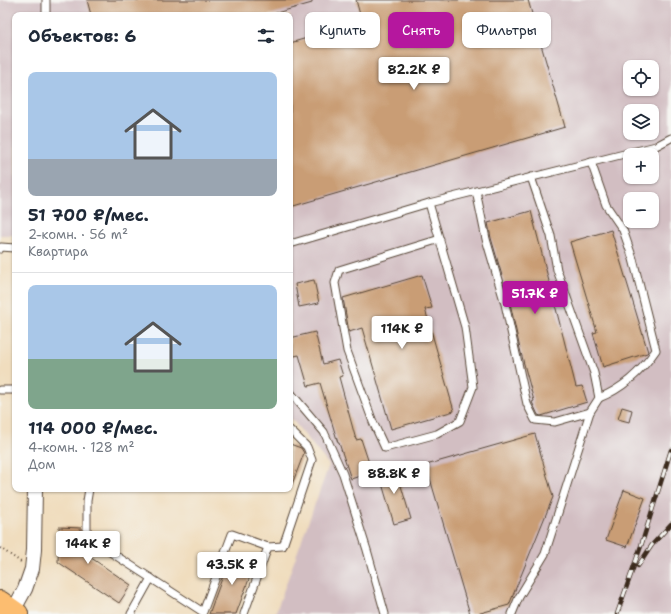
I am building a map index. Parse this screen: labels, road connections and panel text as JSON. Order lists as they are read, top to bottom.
{
  "page": {
    "chip": ["Купить", "Снять", "Фильтры"],
    "heading": "Объектов: 6",
    "price": [
      "82.2K ₽",
      "51.7K ₽",
      "114K ₽",
      "88.8K ₽",
      "144K ₽",
      "43.5K ₽"
    ],
    "map_buttons": ["+", "−"],
    "list": [
      {
        "name": "51 700 ₽/мес.",
        "note": "2-комн. · 56 m² · Квартира"
      },
      {
        "name": "114 000 ₽/мес.",
        "note": "4-комн. · 128 m² · Дом"
      }
    ]
  }
}
